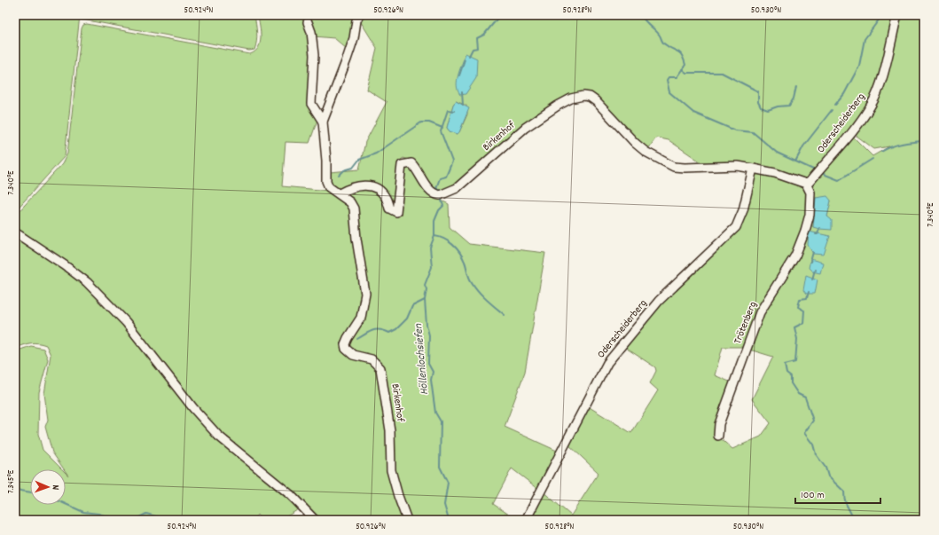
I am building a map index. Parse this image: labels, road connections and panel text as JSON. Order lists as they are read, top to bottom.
{
  "streets": {
    "street": ["Oderscheiderberg", "Birkenhof", "Trötenberg"]
  },
  "crossings": [
    ["Oderscheiderberg", "Birkenhof"],
    ["Oderscheiderberg", "Trötenberg"]
  ],
  "water": ["Höllenlochsiefen"],
  "scale_bar": "100 m",
  "north": "right",
  "coordinates": [
    "50.924°N",
    "50.926°N",
    "50.928°N",
    "50.930°N",
    "7.340°E",
    "7.345°E"
  ]
}
